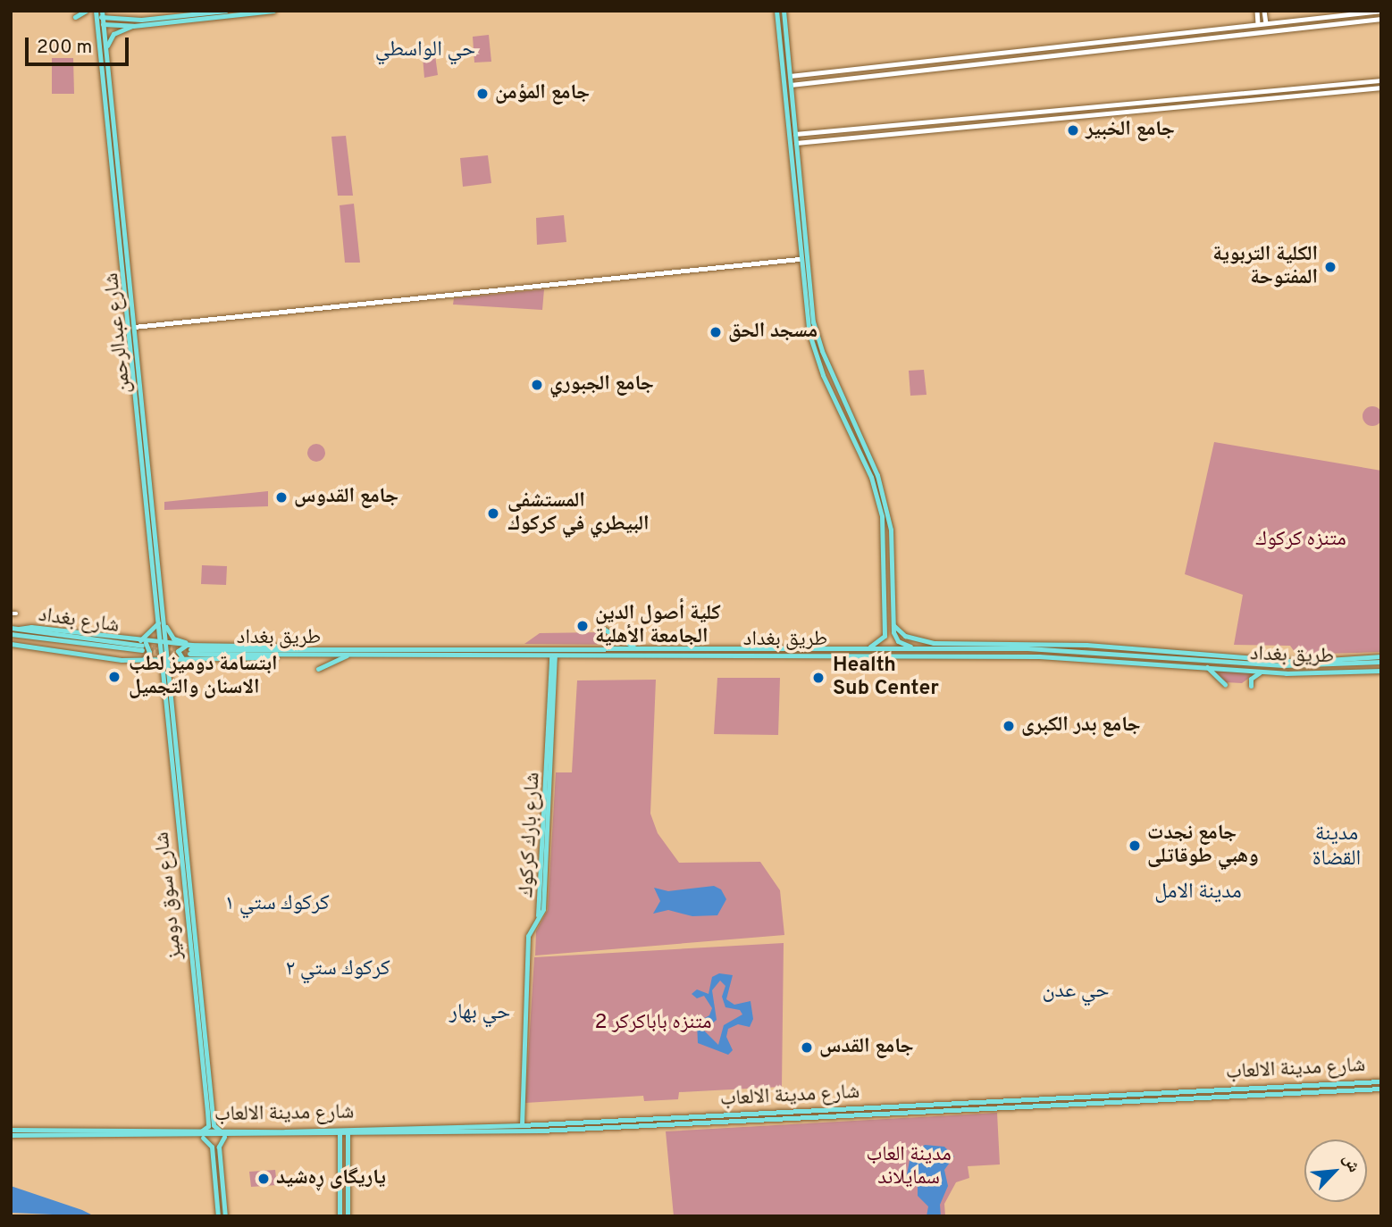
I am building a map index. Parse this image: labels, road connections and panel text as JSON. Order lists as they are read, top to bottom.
{
  "streets": {
    "main road": [
      "شارع عبدالرحمن",
      "شارع بغداد",
      "طريق بغداد",
      "شارع بارك كركوك",
      "شارع سوق دوميز",
      "شارع مدينة الالعاب"
    ]
  },
  "crossings": [
    ["شارع عبدالرحمن", "شارع سوق دوميز"],
    ["طريق بغداد", "شارع بارك كركوك"],
    ["شارع بارك كركوك", "شارع مدينة الالعاب"]
  ],
  "districts": [
    "حي الواسطي",
    "مدينة القضاة",
    "مدينة الامل",
    "كركوك ستي ١",
    "كركوك ستي ٢",
    "حي عدن",
    "حي بهار"
  ],
  "parks": ["متنزه كركوك", "متنزه باباكركر 2", "مدينة العاب سمايلاند"],
  "places": [
    "جامع المؤمن",
    "جامع الخبير",
    "الكلية التربوية المفتوحة",
    "مسجد الحق",
    "جامع الجبوري",
    "جامع القدوس",
    "المستشفى البيطري في كركوك",
    "كلية أصول الدين الجامعة الأهلية",
    "ابتسامة دوميز لطب الاسنان والتجميل",
    "Health Sub Center",
    "جامع بدر الكبرى",
    "جامع نجدت وهبي طوقاتلى",
    "جامع القدس",
    "یاریگای ڕەشید"
  ],
  "scale_bar": "200 m",
  "north": "top right"
}
